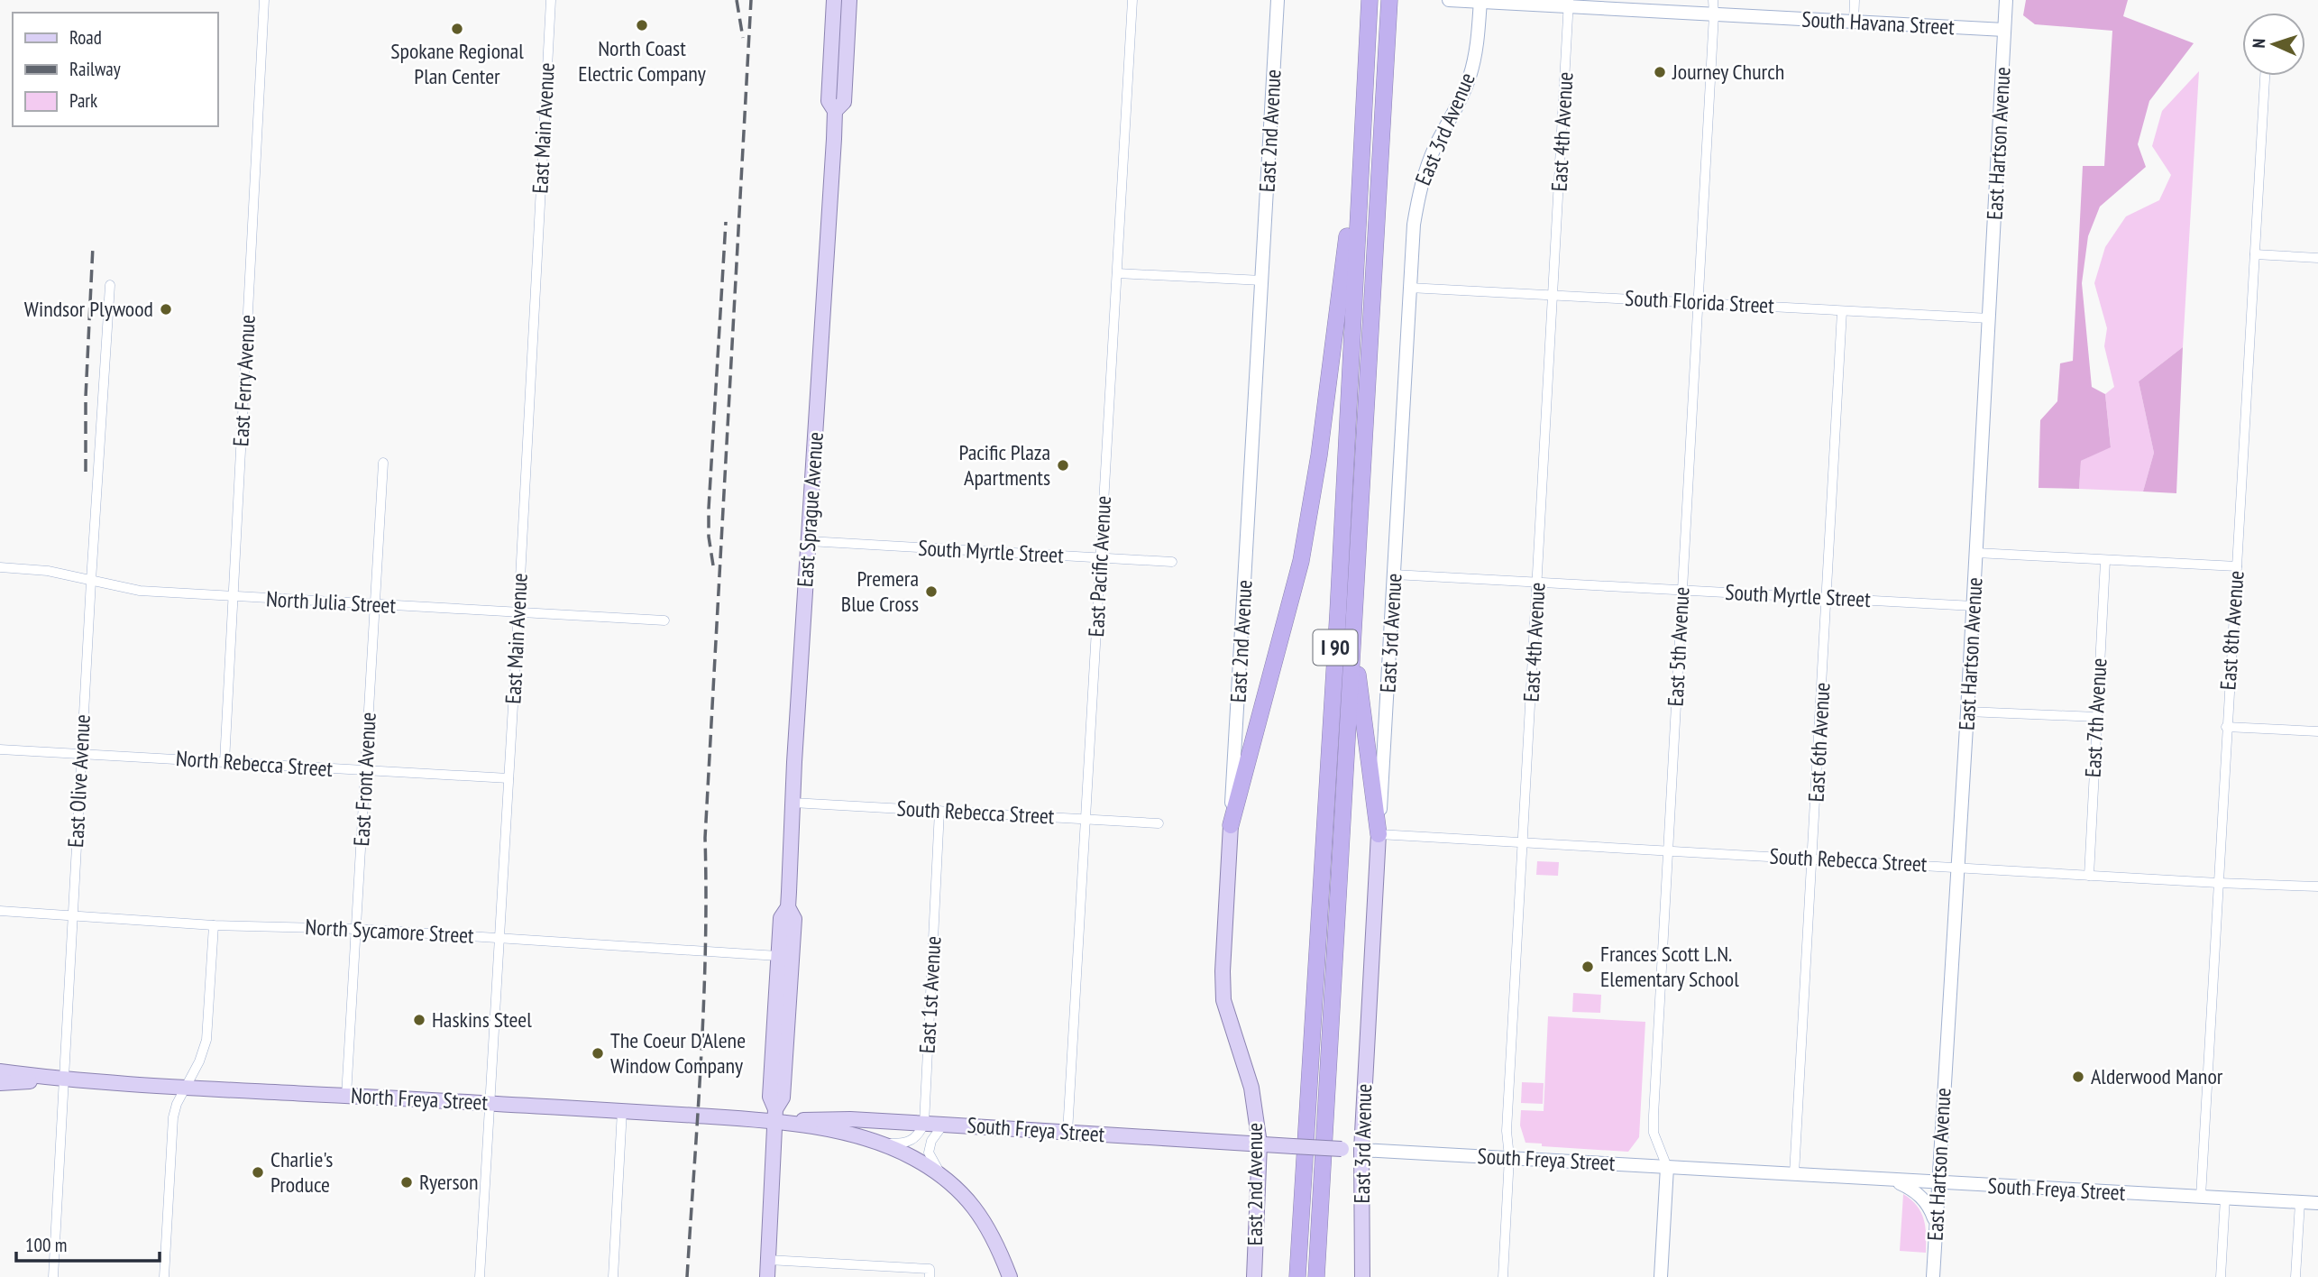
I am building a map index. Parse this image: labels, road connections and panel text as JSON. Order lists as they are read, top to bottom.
{
  "streets": {
    "highway": ["I 90"],
    "main road": [
      "East 3rd Avenue",
      "East 2nd Avenue",
      "East Sprague Avenue",
      "North Freya Street",
      "South Freya Street"
    ],
    "street": [
      "South Havana Street",
      "East Main Avenue",
      "East 4th Avenue",
      "East Hartson Avenue",
      "South Florida Street",
      "East Ferry Avenue",
      "South Myrtle Street",
      "East Pacific Avenue",
      "North Julia Street",
      "East 8th Avenue",
      "East 5th Avenue",
      "East 7th Avenue",
      "East 6th Avenue",
      "North Rebecca Street",
      "East Front Avenue",
      "East Olive Avenue",
      "South Rebecca Street",
      "North Sycamore Street",
      "East 1st Avenue"
    ]
  },
  "crossings": [
    ["South Havana Street", "East 3rd Avenue"],
    ["South Havana Street", "East 4th Avenue"],
    ["South Havana Street", "East Hartson Avenue"],
    ["South Havana Street", "East 5th Avenue"],
    ["East Main Avenue", "North Julia Street"],
    ["East Main Avenue", "North Rebecca Street"],
    ["East Main Avenue", "North Sycamore Street"],
    ["East Main Avenue", "North Freya Street"],
    ["East 3rd Avenue", "South Florida Street"],
    ["East 3rd Avenue", "South Myrtle Street"],
    ["East 3rd Avenue", "South Rebecca Street"],
    ["East 3rd Avenue", "South Freya Street"],
    ["East 2nd Avenue", "South Freya Street"],
    ["East 4th Avenue", "South Florida Street"],
    ["East 4th Avenue", "South Myrtle Street"],
    ["East 4th Avenue", "South Rebecca Street"],
    ["East 4th Avenue", "South Freya Street"],
    ["East Hartson Avenue", "South Florida Street"],
    ["East Hartson Avenue", "South Myrtle Street"],
    ["East Hartson Avenue", "South Rebecca Street"],
    ["East Hartson Avenue", "South Freya Street"],
    ["South Florida Street", "East 5th Avenue"],
    ["South Florida Street", "East 6th Avenue"],
    ["East Ferry Avenue", "North Julia Street"],
    ["East Ferry Avenue", "North Rebecca Street"],
    ["East Sprague Avenue", "South Myrtle Street"],
    ["East Sprague Avenue", "South Rebecca Street"],
    ["East Sprague Avenue", "North Sycamore Street"],
    ["East Sprague Avenue", "North Freya Street"],
    ["East Sprague Avenue", "South Freya Street"],
    ["South Myrtle Street", "East Pacific Avenue"],
    ["South Myrtle Street", "East 5th Avenue"],
    ["South Myrtle Street", "East 6th Avenue"],
    ["East Pacific Avenue", "South Rebecca Street"],
    ["East Pacific Avenue", "South Freya Street"],
    ["North Julia Street", "East Front Avenue"],
    ["North Julia Street", "East Olive Avenue"],
    ["East 8th Avenue", "South Rebecca Street"],
    ["East 8th Avenue", "South Freya Street"],
    ["East 5th Avenue", "South Rebecca Street"],
    ["East 5th Avenue", "South Freya Street"],
    ["East 7th Avenue", "South Rebecca Street"],
    ["East 6th Avenue", "South Rebecca Street"],
    ["East 6th Avenue", "South Freya Street"],
    ["North Rebecca Street", "East Front Avenue"],
    ["North Rebecca Street", "East Olive Avenue"],
    ["East Front Avenue", "North Sycamore Street"],
    ["East Front Avenue", "North Freya Street"],
    ["East Olive Avenue", "North Sycamore Street"],
    ["East Olive Avenue", "North Freya Street"],
    ["South Rebecca Street", "East 1st Avenue"],
    ["East 1st Avenue", "South Freya Street"],
    ["North Freya Street", "South Freya Street"]
  ],
  "places": [
    "North Coast Electric Company",
    "Spokane Regional Plan Center",
    "Journey Church",
    "Windsor Plywood",
    "Pacific Plaza Apartments",
    "Premera Blue Cross",
    "Frances Scott L.N. Elementary School",
    "Haskins Steel",
    "The Coeur D'Alene Window Company",
    "Alderwood Manor",
    "Charlie's Produce",
    "Ryerson"
  ],
  "legend": ["Road", "Railway", "Park"],
  "scale_bar": "100 m",
  "north": "left"
}
